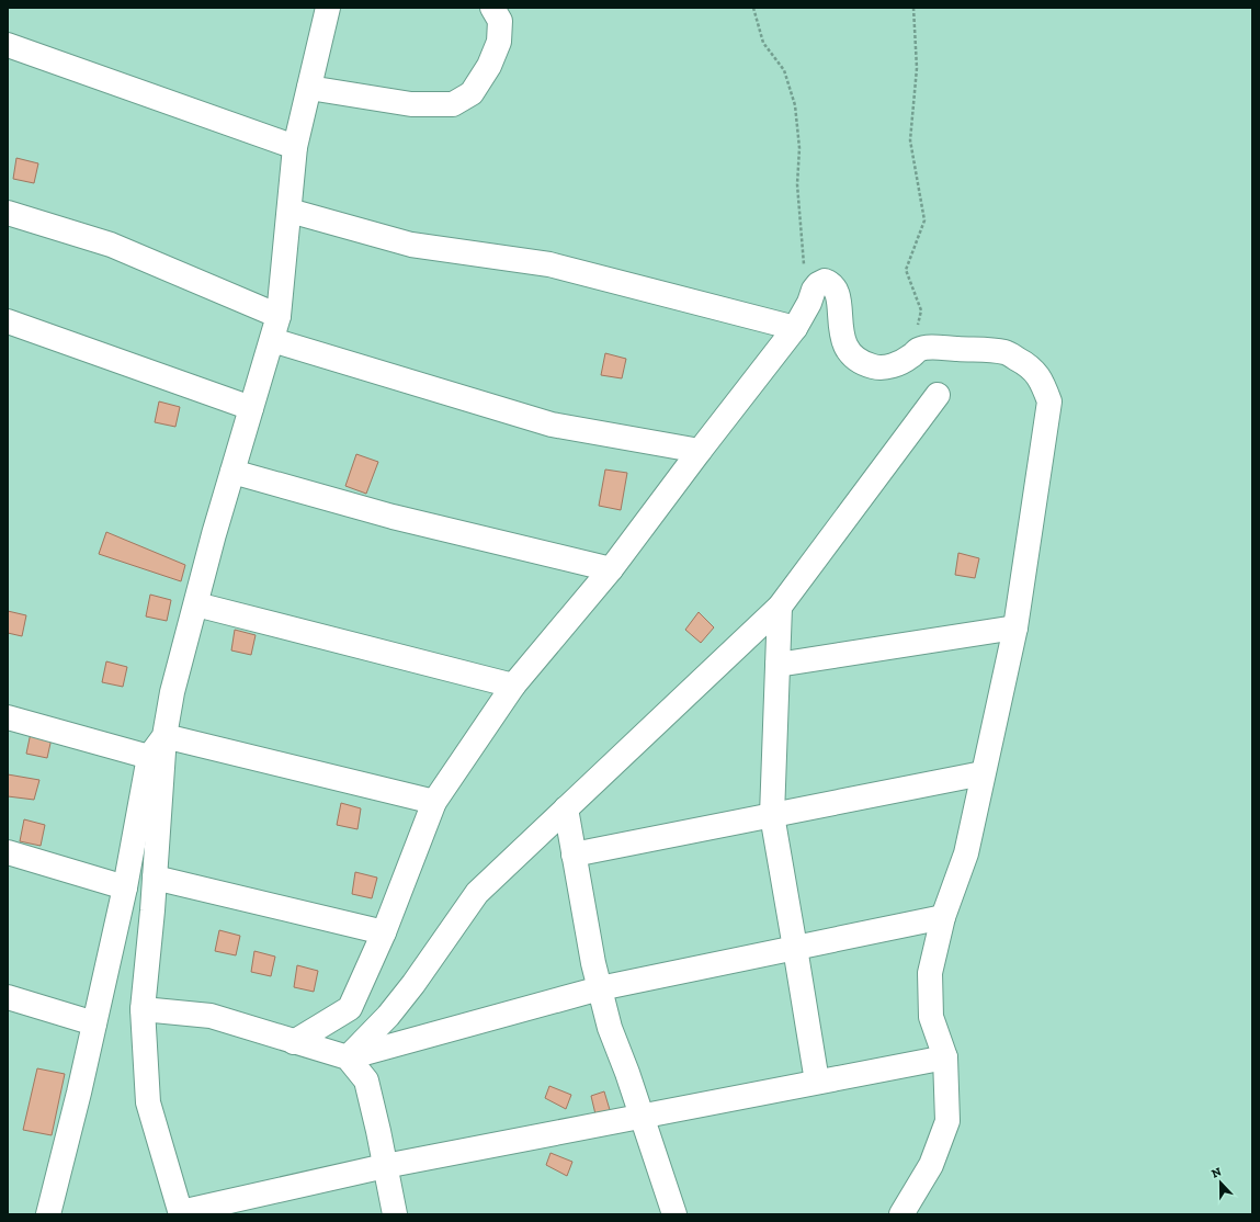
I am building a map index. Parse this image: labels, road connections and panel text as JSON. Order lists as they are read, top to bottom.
{
  "north": "top"
}
